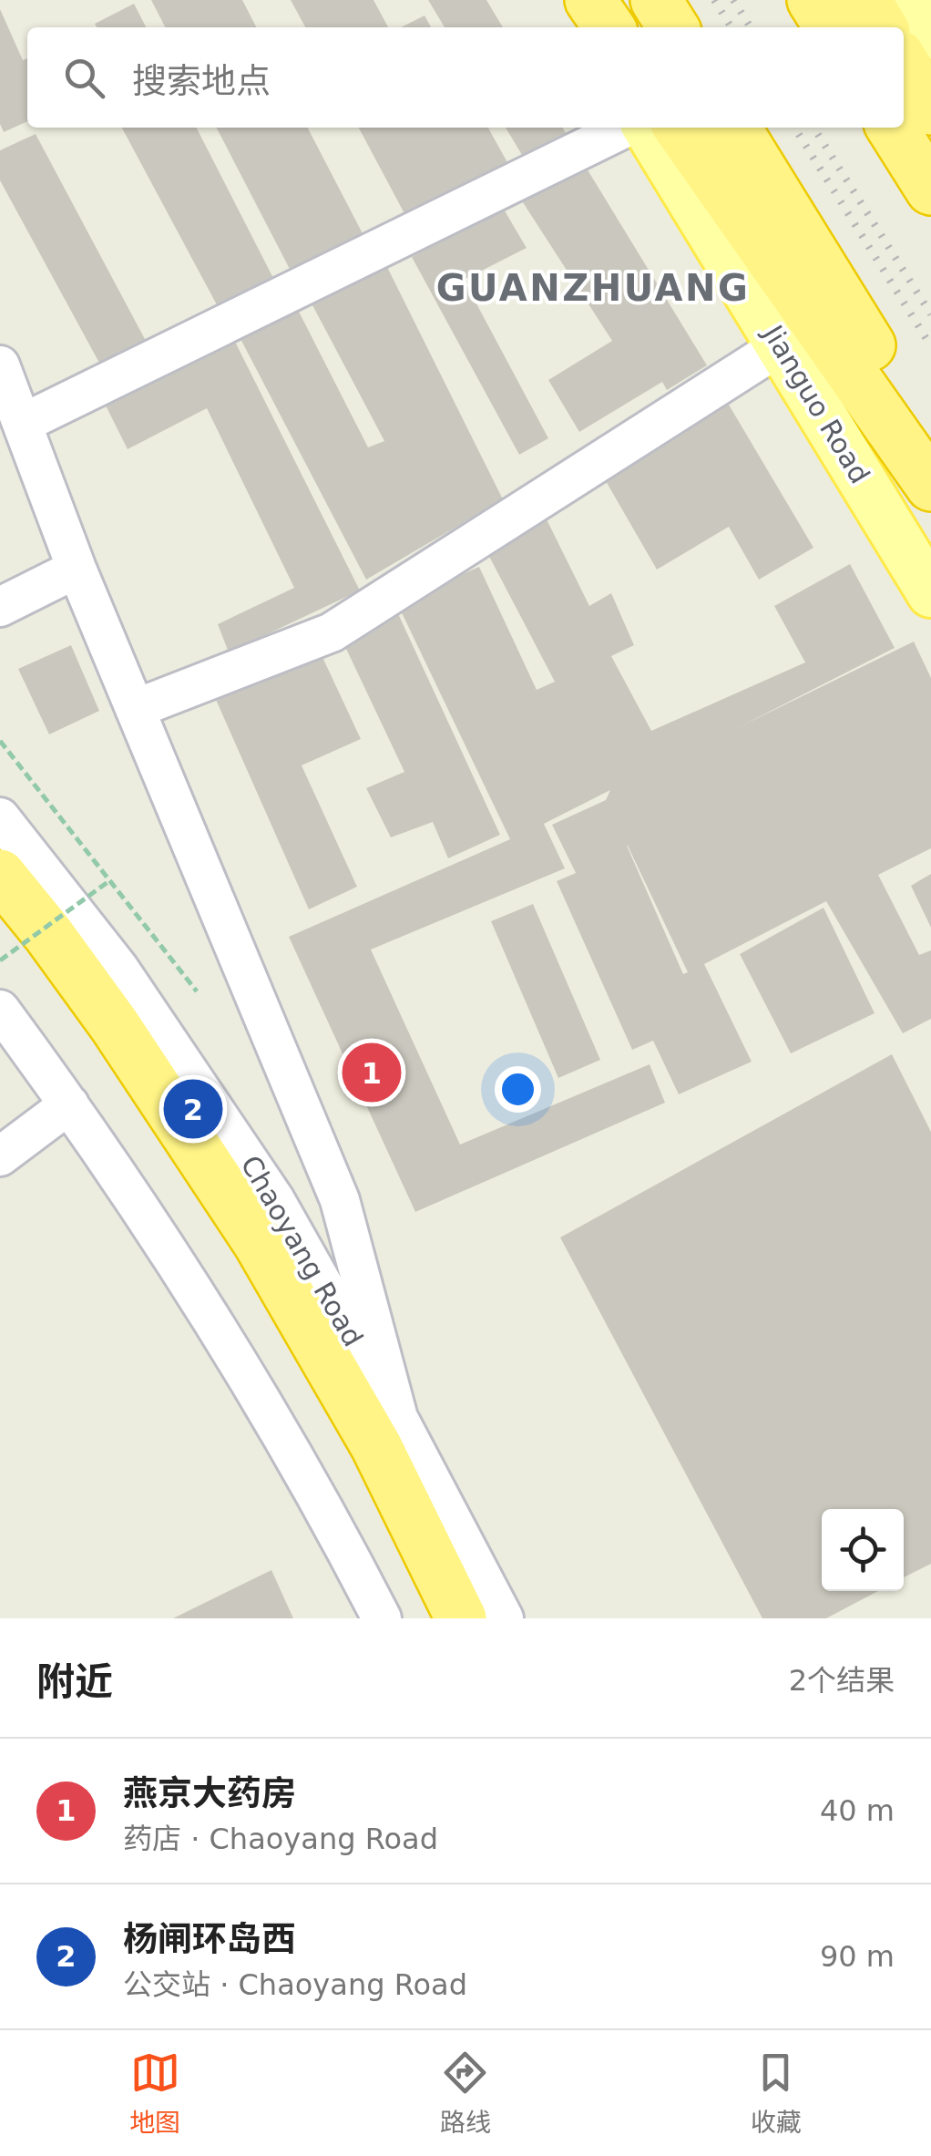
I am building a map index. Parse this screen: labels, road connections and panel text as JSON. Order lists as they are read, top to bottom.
{
  "streets": {
    "highway": ["Chaoyang Road"],
    "main road": ["Jianguo Road"]
  },
  "districts": ["GUANZHUANG"],
  "page": {
    "search": "搜索地点",
    "pins": ["1", "2"],
    "heading": ["附近", "2个结果"],
    "list": [
      {
        "mark": "1",
        "name": "燕京大药房",
        "note": "药店 · Chaoyang Road",
        "value": "40 m"
      },
      {
        "mark": "2",
        "name": "杨闸环岛西",
        "note": "公交站 · Chaoyang Road",
        "value": "90 m"
      }
    ],
    "nav": ["地图", "路线", "收藏"]
  }
}
